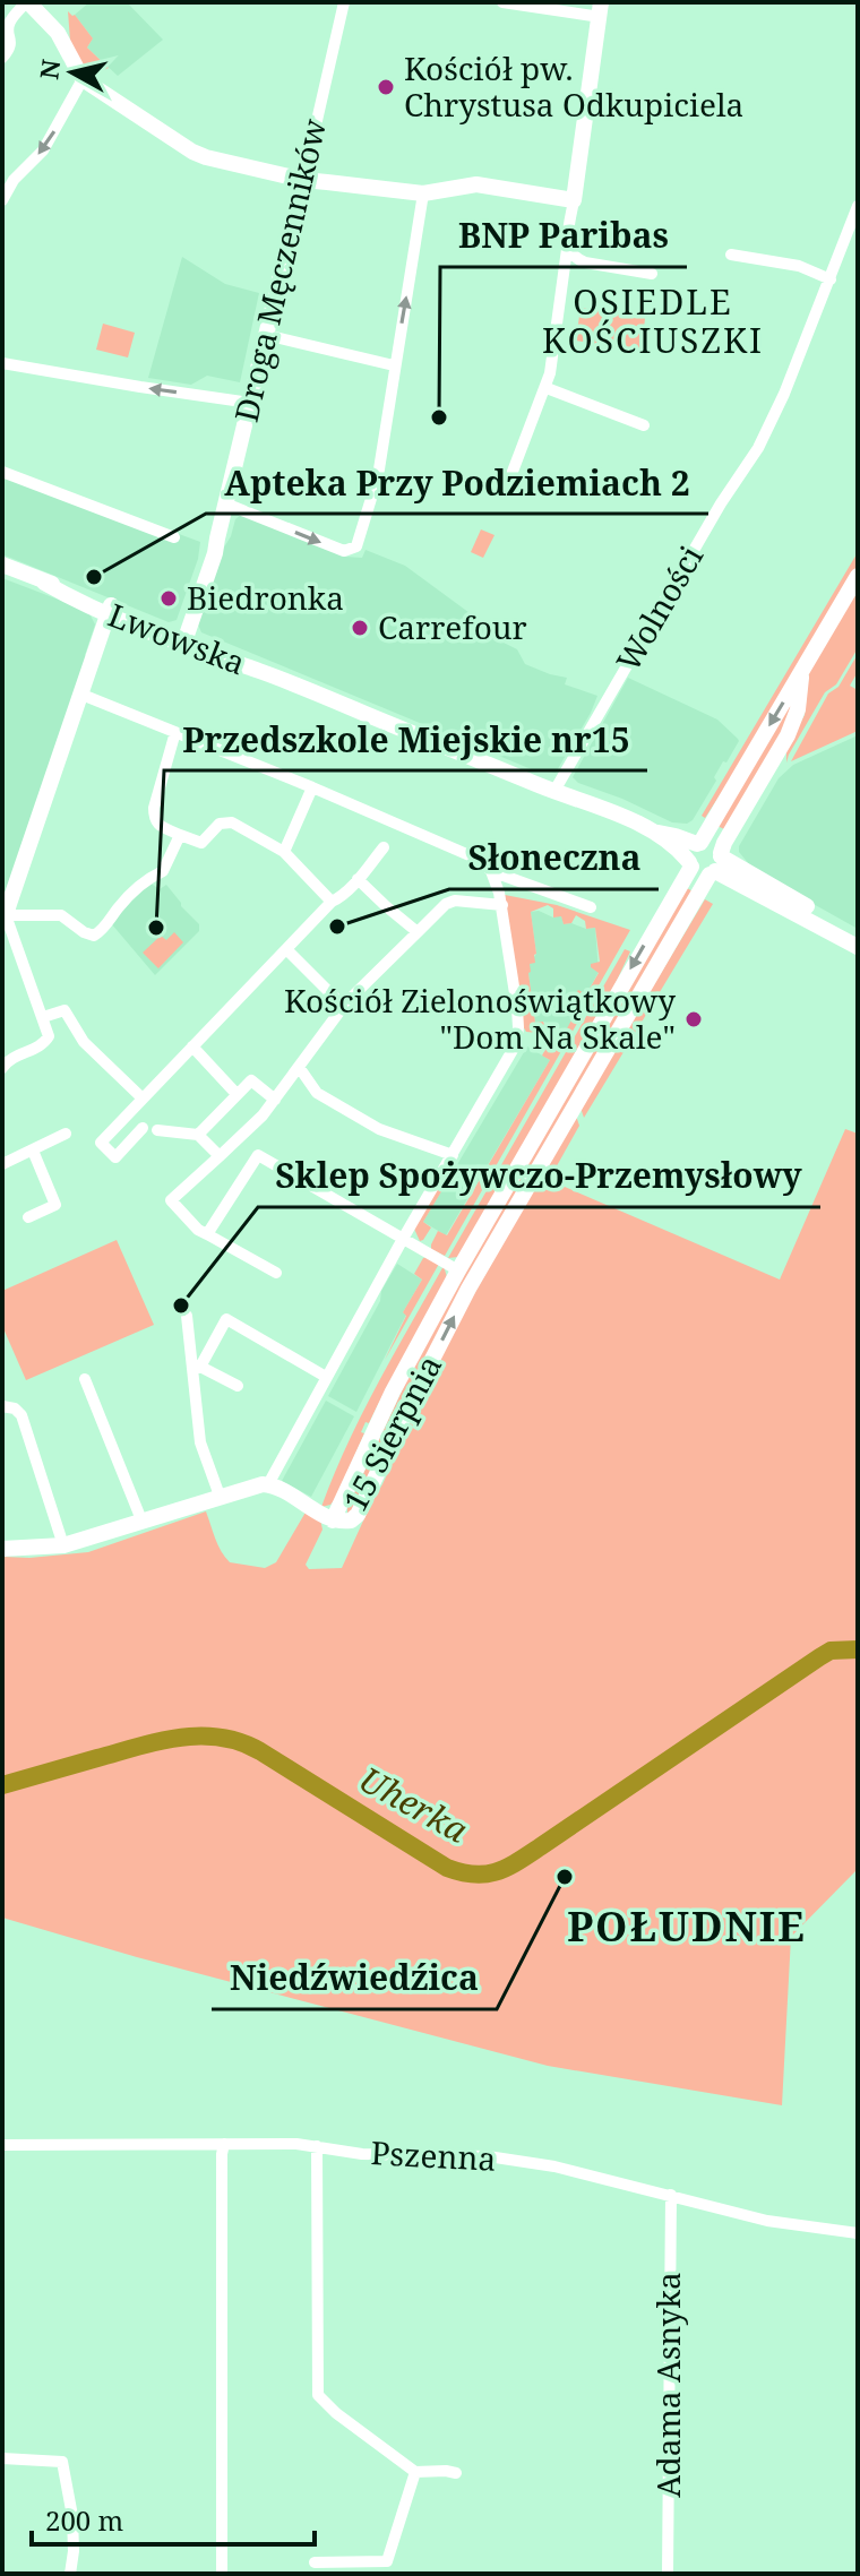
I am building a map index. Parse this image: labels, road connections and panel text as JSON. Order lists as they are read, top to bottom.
{
  "streets": {
    "street": [
      "Droga Męczenników",
      "Wolności",
      "Lwowska",
      "15 Sierpnia",
      "Pszenna",
      "Adama Asnyka"
    ]
  },
  "crossings": [
    ["Droga Męczenników", "Lwowska"],
    ["Wolności", "Lwowska"],
    ["Lwowska", "15 Sierpnia"],
    ["Pszenna", "Adama Asnyka"]
  ],
  "districts": ["OSIEDLE KOŚCIUSZKI", "POŁUDNIE"],
  "water": ["Uherka"],
  "places": [
    "Kościół pw. Chrystusa Odkupiciela",
    "BNP Paribas",
    "Apteka Przy Podziemiach 2",
    "Biedronka",
    "Carrefour",
    "Słoneczna",
    "Przedszkole Miejskie nr15",
    "Kościół Zielonoświątkowy \"Dom Na Skale\"",
    "Sklep Spożywczo-Przemysłowy",
    "Niedźwiedźica"
  ],
  "scale_bar": "200 m",
  "north": "left"
}
